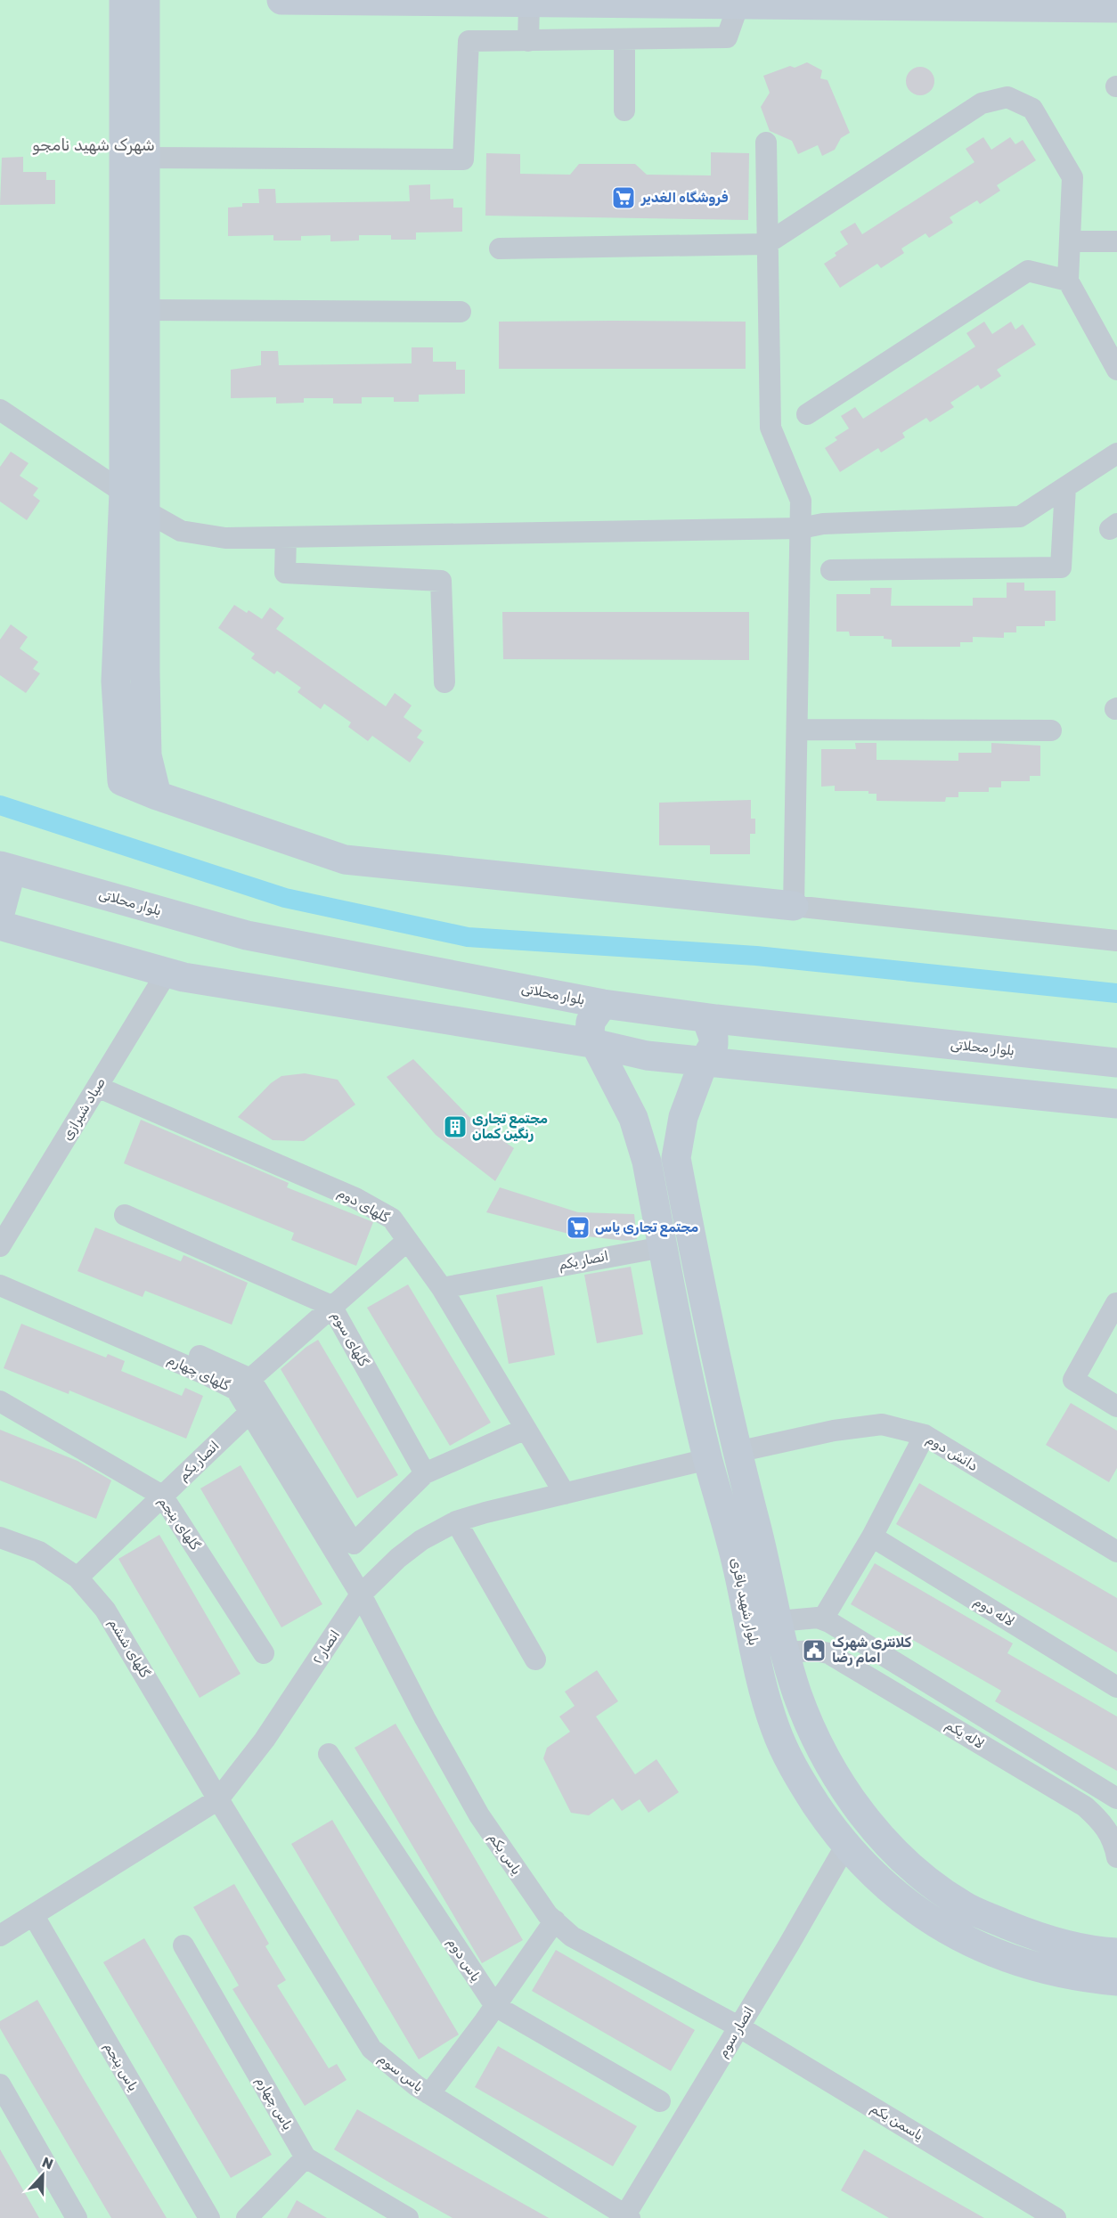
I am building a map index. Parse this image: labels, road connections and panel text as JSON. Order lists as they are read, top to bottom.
{
  "streets": {
    "street": [
      "بلوار محلاتی",
      "صیاد شیرازی",
      "گلهای دوم",
      "انصار یکم",
      "گلهای سوم",
      "گلهای چهارم",
      "دانش دوم",
      "گلهای پنجم",
      "بلوار شهید باقری",
      "لاله دوم",
      "انصار ۲",
      "گلهای ششم",
      "لاله یکم",
      "یاس یکم",
      "یاس دوم",
      "انصار سوم",
      "یاس پنجم",
      "یاس سوم",
      "یاس چهارم",
      "یاسمن یکم"
    ]
  },
  "crossings": [
    ["بلوار محلاتی", "بلوار شهید باقری"],
    ["صیاد شیرازی", "گلهای دوم"],
    ["گلهای دوم", "انصار یکم"],
    ["گلهای دوم", "انصار ۲"],
    ["انصار یکم", "گلهای چهارم"],
    ["انصار یکم", "گلهای پنجم"],
    ["انصار یکم", "بلوار شهید باقری"],
    ["انصار یکم", "گلهای ششم"],
    ["گلهای چهارم", "انصار ۲"],
    ["گلهای چهارم", "یاس یکم"],
    ["بلوار شهید باقری", "انصار ۲"],
    ["بلوار شهید باقری", "انصار سوم"],
    ["انصار ۲", "گلهای ششم"],
    ["انصار ۲", "یاس یکم"],
    ["انصار ۲", "یاس پنجم"],
    ["انصار ۲", "یاس سوم"],
    ["گلهای ششم", "یاس سوم"],
    ["یاس یکم", "انصار سوم"],
    ["یاس یکم", "یاسمن یکم"],
    ["انصار سوم", "یاس سوم"],
    ["انصار سوم", "یاسمن یکم"]
  ],
  "districts": ["شهرک شهید نامجو"],
  "places": {
    "supermarket": ["فروشگاه الغدیر", "مجتمع تجاری یاس"],
    "building": ["مجتمع تجاری رنگین کمان"],
    "public building": ["کلانتری شهرک امام رضا"]
  },
  "north": "top"
}
